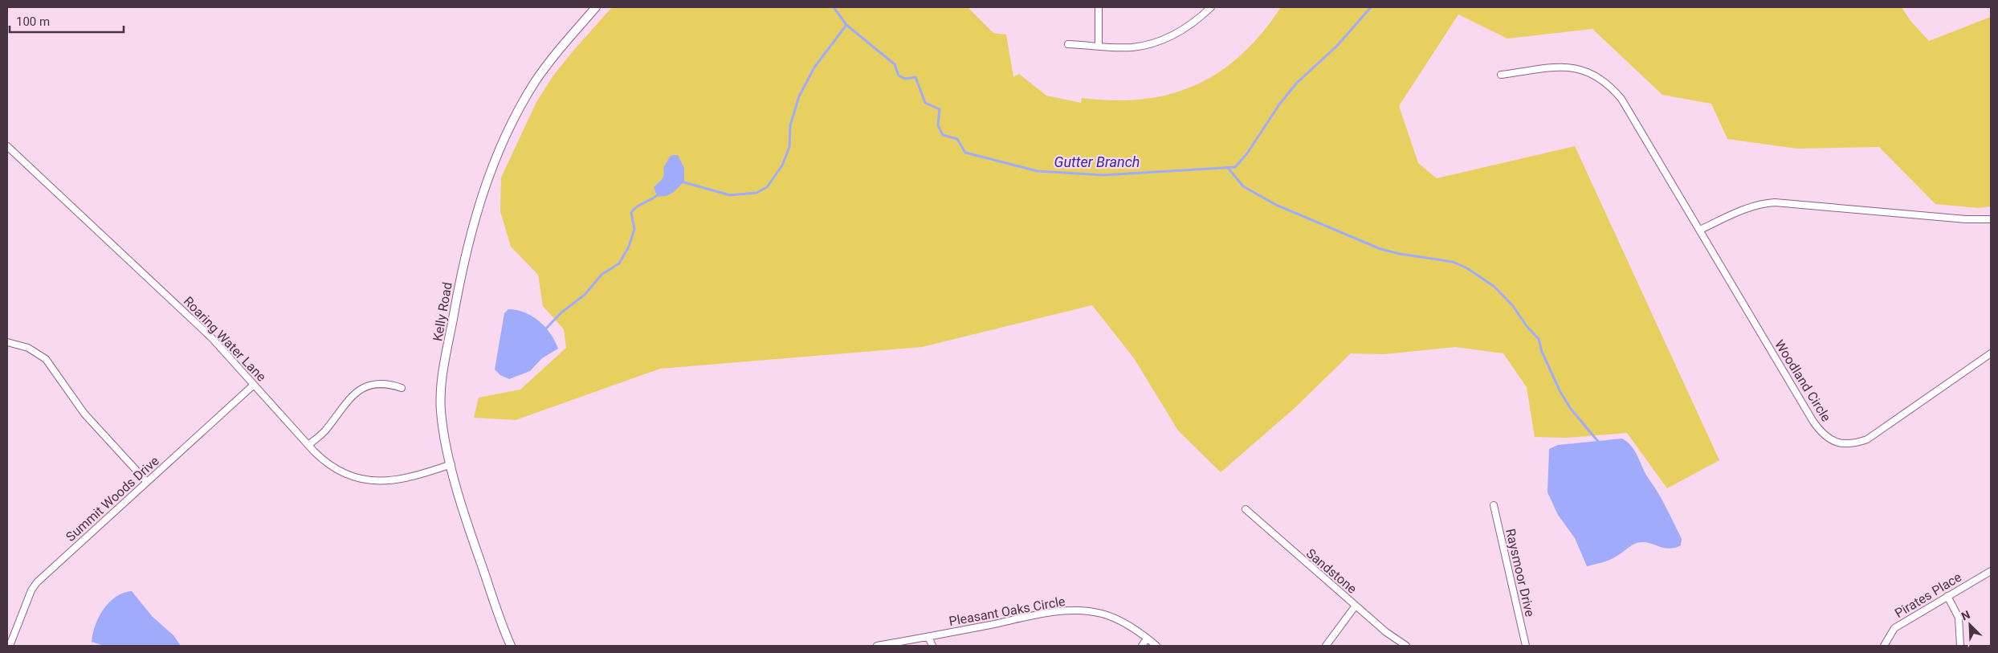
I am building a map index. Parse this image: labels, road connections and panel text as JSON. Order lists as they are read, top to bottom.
{
  "streets": {
    "street": [
      "Kelly Road",
      "Roaring Water Lane",
      "Woodland Circle",
      "Summit Woods Drive",
      "Sandstone",
      "Raysmoor Drive",
      "Pirates Place",
      "Pleasant Oaks Circle"
    ]
  },
  "crossings": [
    ["Kelly Road", "Roaring Water Lane"],
    ["Roaring Water Lane", "Summit Woods Drive"]
  ],
  "water": ["Gutter Branch"],
  "scale_bar": "100 m",
  "north": "top left"
}
